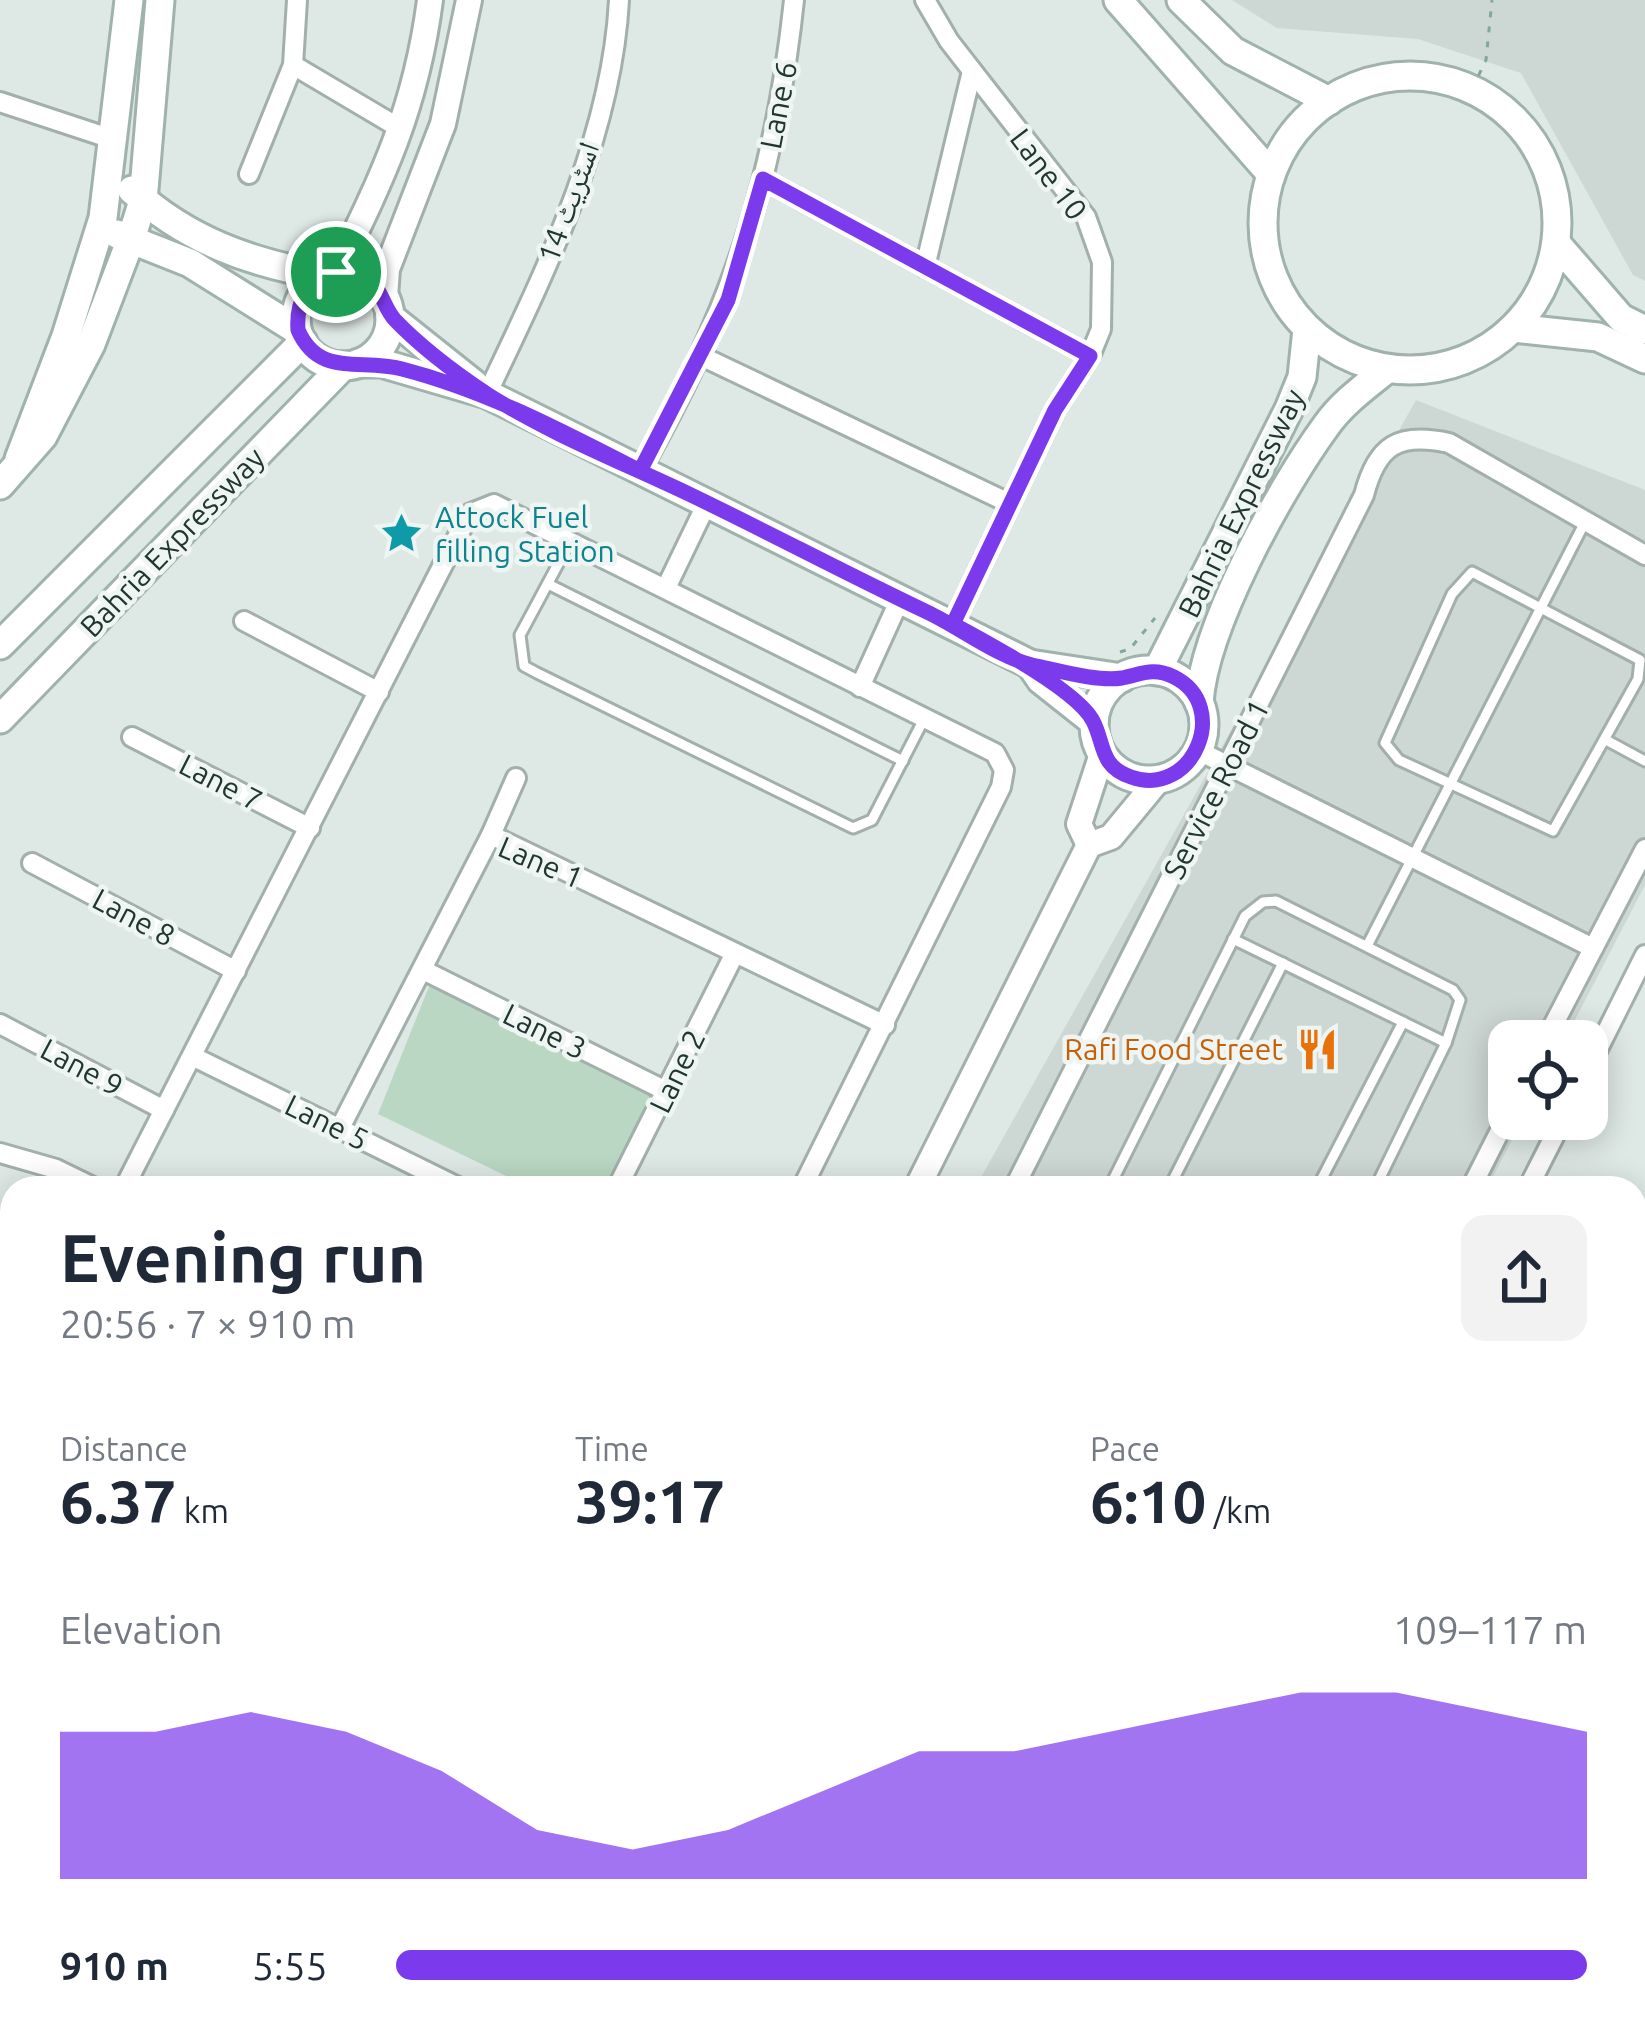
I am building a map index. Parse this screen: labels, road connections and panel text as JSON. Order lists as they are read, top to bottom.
{
  "streets": {
    "main road": ["Bahria Expressway"],
    "street": [
      "Lane 6",
      "Lane 10",
      "اسٹریٹ 14",
      "Lane 7",
      "Service Road 1",
      "Lane 1",
      "Lane 8",
      "Lane 3",
      "Lane 9",
      "Lane 2",
      "Lane 5"
    ]
  },
  "crossings": [
    ["Lane 1", "Lane 3"],
    ["Lane 1", "Lane 2"],
    ["Lane 1", "Lane 5"],
    ["Lane 3", "Lane 2"]
  ],
  "places": {
    "place": ["Attock Fuel filling Station"],
    "restaurant": ["Rafi Food Street"]
  },
  "page": {
    "heading": ["Evening run", "20:56 · 7 × 910 m"],
    "stats": [
      ["Distance", "6.37 km"],
      ["Time", "39:17"],
      ["Pace", "6:10 /km"]
    ],
    "chart": ["Elevation", "109–117 m"],
    "list": [
      {
        "name": "910 m",
        "note": "5:55"
      }
    ]
  }
}
